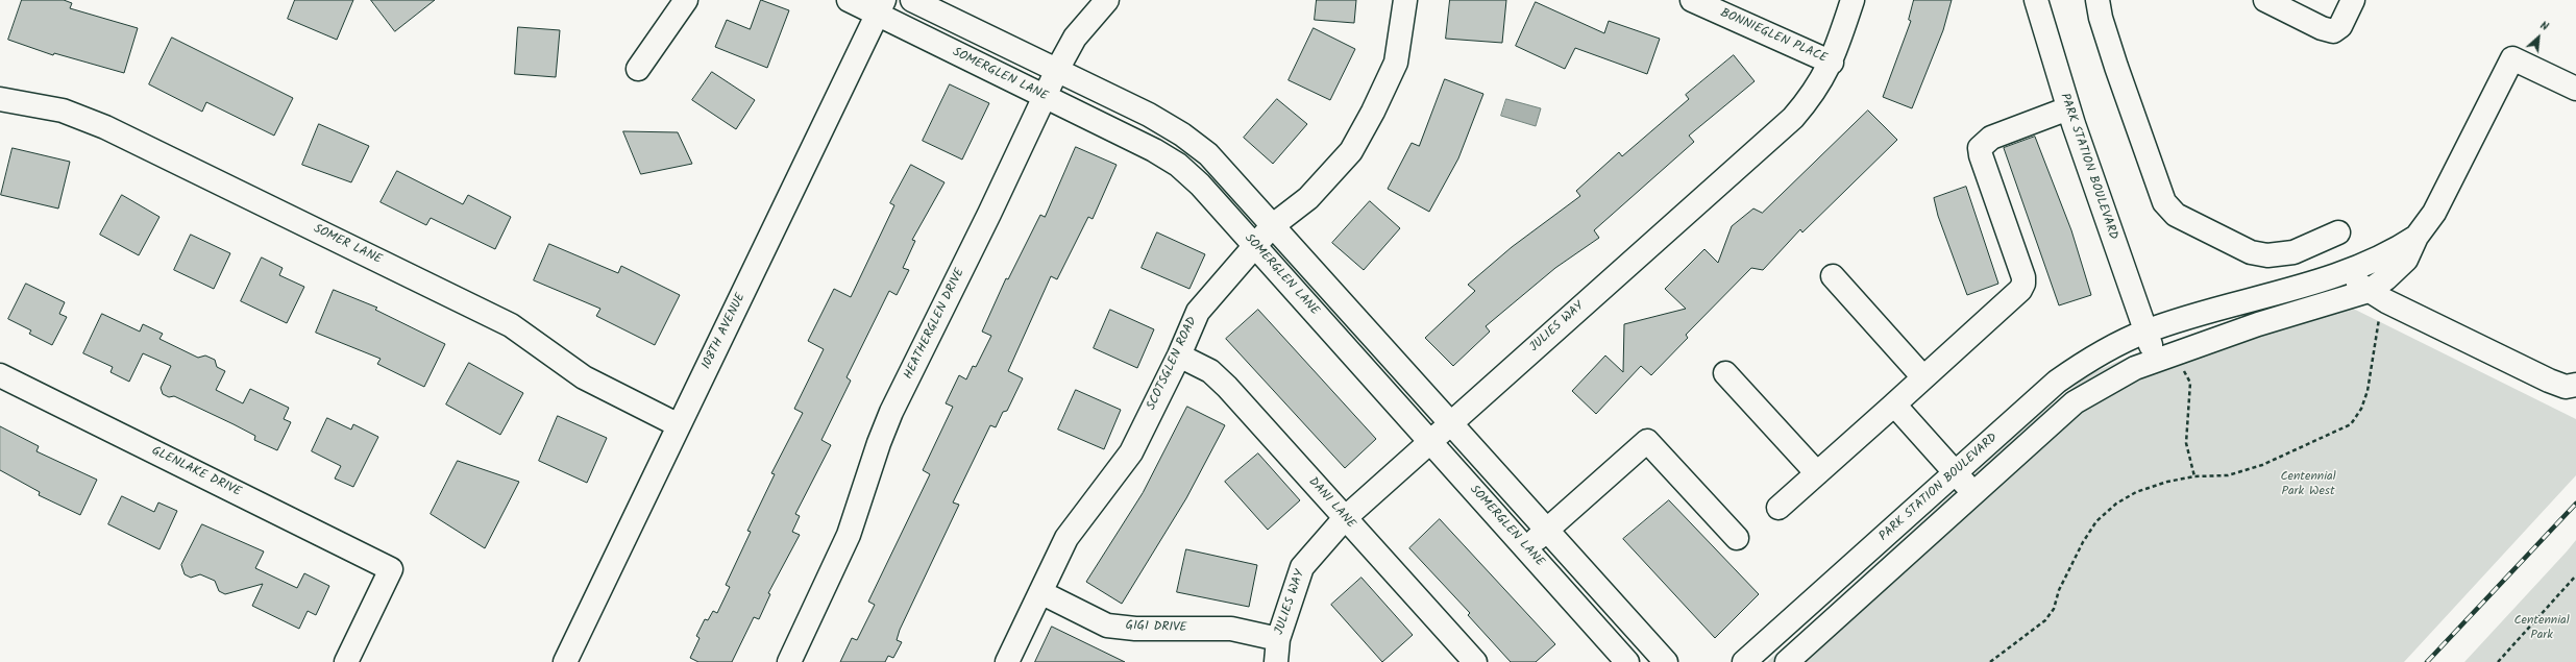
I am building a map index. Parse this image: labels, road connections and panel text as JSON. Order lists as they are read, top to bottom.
{
  "streets": {
    "street": [
      "BONNIEGLEN PLACE",
      "SOMERGLEN LANE",
      "PARK STATION BOULEVARD",
      "SOMER LANE",
      "HEATHERGLEN DRIVE",
      "JULIES WAY",
      "108TH AVENUE",
      "SCOTSGLEN ROAD",
      "GLENLAKE DRIVE",
      "DANI LANE",
      "GIGI DRIVE"
    ]
  },
  "crossings": [
    ["BONNIEGLEN PLACE", "JULIES WAY"],
    ["SOMERGLEN LANE", "HEATHERGLEN DRIVE"],
    ["SOMERGLEN LANE", "JULIES WAY"],
    ["SOMERGLEN LANE", "108TH AVENUE"],
    ["SOMERGLEN LANE", "SCOTSGLEN ROAD"],
    ["SOMER LANE", "108TH AVENUE"],
    ["JULIES WAY", "DANI LANE"],
    ["JULIES WAY", "GIGI DRIVE"],
    ["SCOTSGLEN ROAD", "DANI LANE"],
    ["SCOTSGLEN ROAD", "GIGI DRIVE"]
  ],
  "parks": ["Centennial Park West", "Centennial Park"],
  "north": "top right"
}
